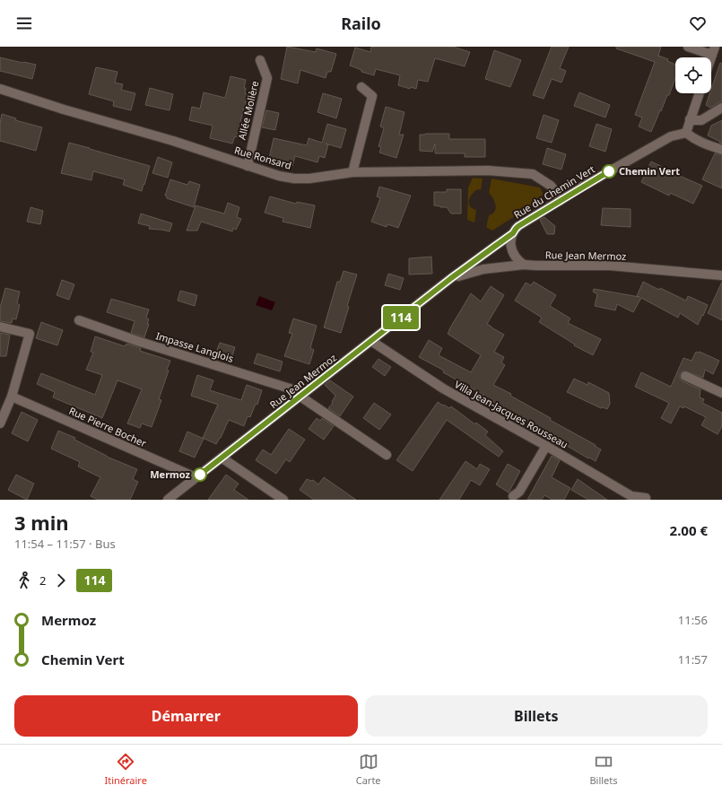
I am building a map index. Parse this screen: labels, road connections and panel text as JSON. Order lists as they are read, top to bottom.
{
  "streets": {
    "street": [
      "Allée Molière",
      "Rue Ronsard",
      "Rue du Chemin Vert",
      "Rue Jean Mermoz",
      "Impasse Langlois",
      "Villa Jean-Jacques Rousseau",
      "Rue Pierre Bocher"
    ]
  },
  "crossings": [
    ["Allée Molière", "Rue Ronsard"],
    ["Rue Ronsard", "Rue du Chemin Vert"],
    ["Rue du Chemin Vert", "Rue Jean Mermoz"],
    ["Rue Jean Mermoz", "Impasse Langlois"],
    ["Rue Jean Mermoz", "Villa Jean-Jacques Rousseau"],
    ["Rue Jean Mermoz", "Rue Pierre Bocher"]
  ],
  "places": ["Chemin Vert", "Mermoz"],
  "lines": ["bus line 114"],
  "page": {
    "header": "Railo",
    "on_map": "114",
    "heading": ["3 min", "11:54 – 11:57 · Bus", "2.00 €"],
    "legs": ["2", "114"],
    "list": [
      {
        "name": "Mermoz",
        "value": "11:56"
      },
      {
        "name": "Chemin Vert",
        "value": "11:57"
      }
    ],
    "buttons": ["Démarrer", "Billets"],
    "tabs": ["Itinéraire", "Carte", "Billets"]
  }
}
